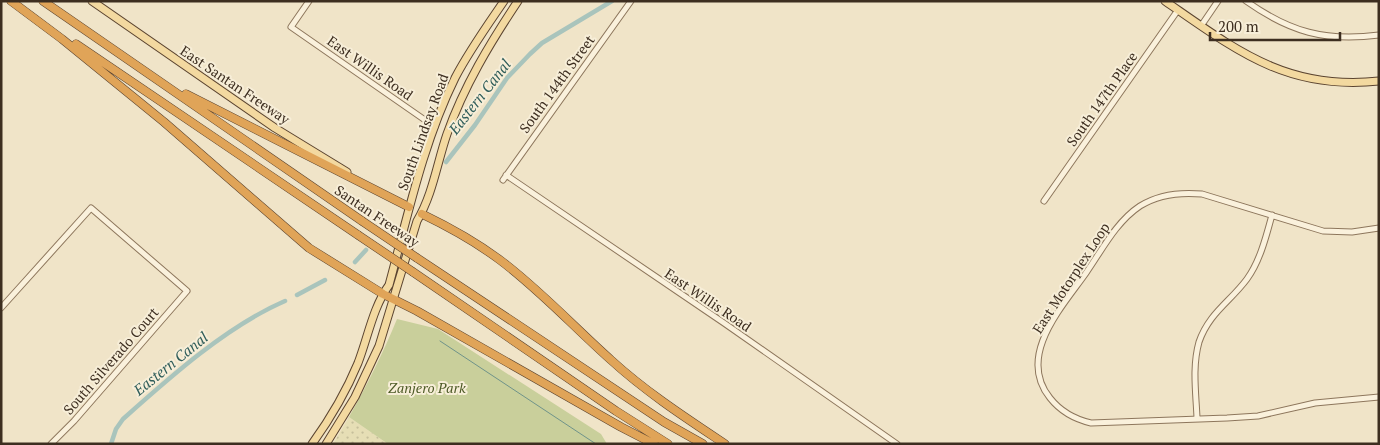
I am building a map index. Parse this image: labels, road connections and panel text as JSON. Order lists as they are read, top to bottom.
{
  "streets": {
    "highway": ["Santan Freeway"],
    "main road": ["East Santan Freeway", "South Lindsay Road"],
    "street": [
      "East Willis Road",
      "South 144th Street",
      "South 147th Place",
      "East Motorplex Loop",
      "South Silverado Court"
    ]
  },
  "crossings": [
    ["East Willis Road", "South 144th Street"],
    ["East Willis Road", "South Lindsay Road"]
  ],
  "water": ["Eastern Canal"],
  "parks": ["Zanjero Park"],
  "scale_bar": "200 m"
}
